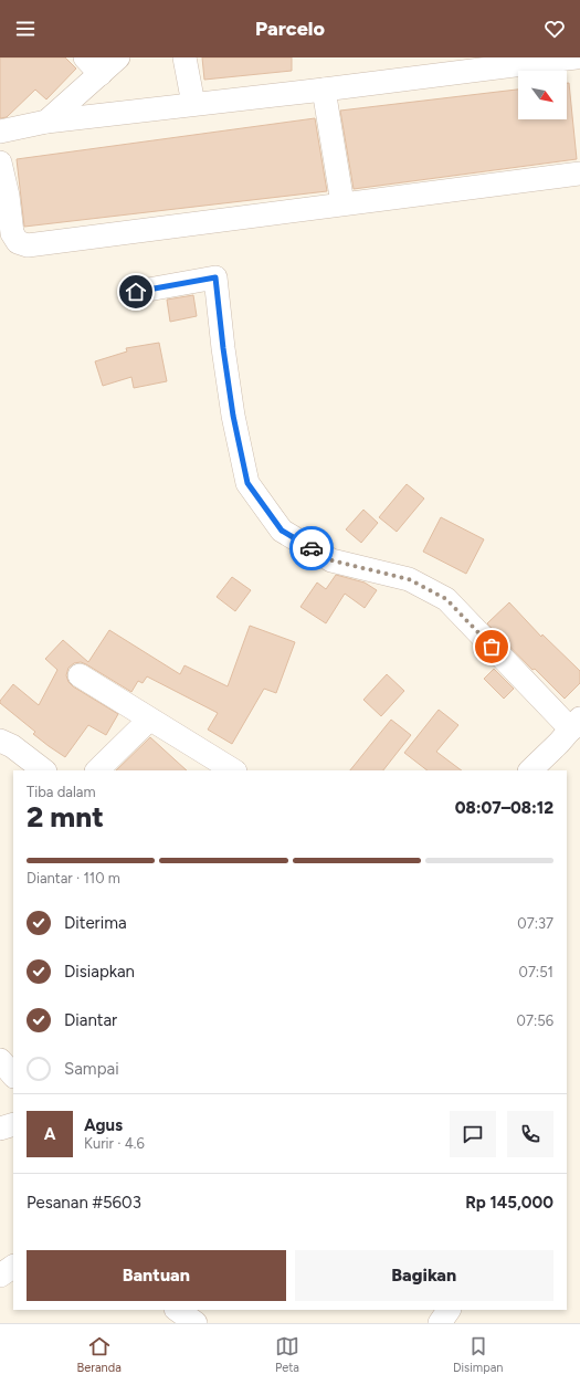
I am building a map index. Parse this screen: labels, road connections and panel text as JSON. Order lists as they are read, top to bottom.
{
  "north": "bottom right",
  "page": {
    "header": "Parcelo",
    "heading": ["2 mnt", "Tiba dalam", "08:07–08:12"],
    "panel": [
      "Agus",
      "Kurir · 4.6",
      "Pesanan #5603",
      "Rp 145,000"
    ],
    "bar": "Diantar · 110 m",
    "list": [
      ["Diterima", "07:37"],
      ["Disiapkan", "07:51"],
      ["Diantar", "07:56"],
      "Sampai"
    ],
    "round": "A",
    "buttons": ["Bantuan", "Bagikan"],
    "tabs": ["Beranda", "Peta", "Disimpan"]
  }
}
